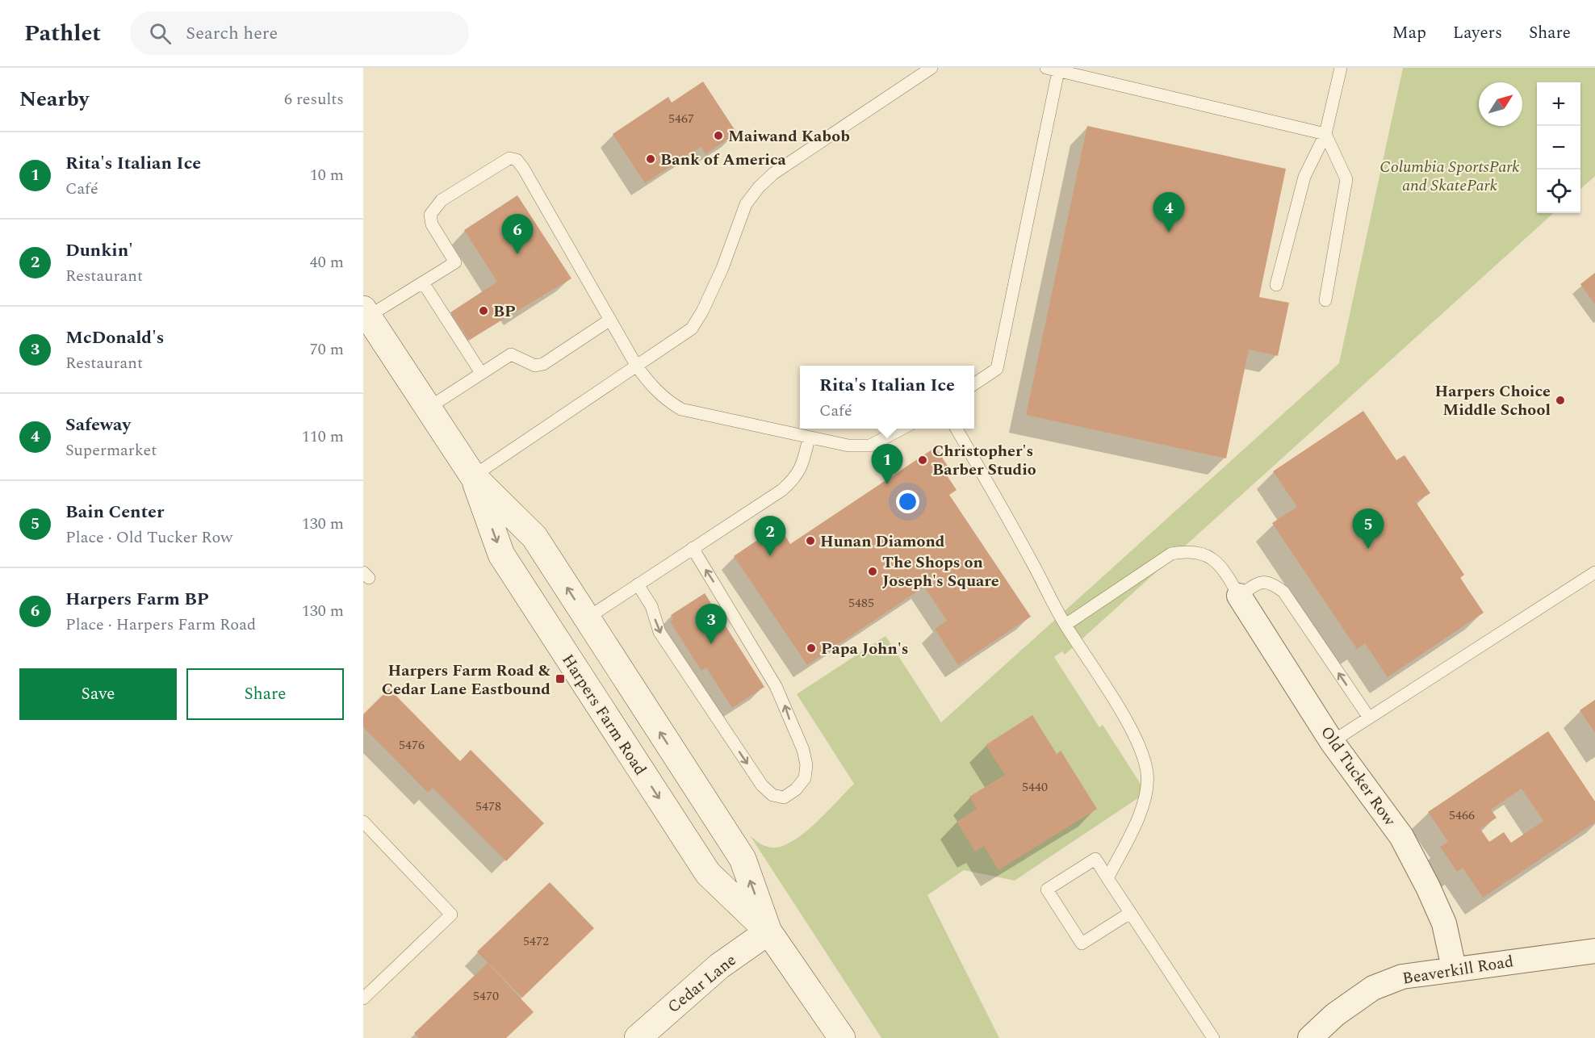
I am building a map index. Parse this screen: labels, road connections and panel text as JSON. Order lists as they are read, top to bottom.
{
  "streets": {
    "main road": ["Harpers Farm Road", "Cedar Lane"],
    "street": ["Old Tucker Row", "Beaverkill Road"]
  },
  "crossings": [
    ["Harpers Farm Road", "Cedar Lane"],
    ["Old Tucker Row", "Beaverkill Road"]
  ],
  "parks": ["Columbia SportsPark and SkatePark"],
  "places": {
    "other": [
      "Maiwand Kabob",
      "Bank of America",
      "BP",
      "Harpers Choice Middle School",
      "Christopher's Barber Studio",
      "Hunan Diamond",
      "The Shops on Joseph's Square",
      "Papa John's"
    ],
    "transit": ["Harpers Farm Road & Cedar Lane Eastbound"]
  },
  "house_numbers": [
    "5467",
    "5485",
    "5476",
    "5440",
    "5478",
    "5466",
    "5472",
    "5470"
  ],
  "north": "top right",
  "page": {
    "header": "Pathlet",
    "search": "Search here",
    "nav": ["Map", "Layers", "Share"],
    "heading": ["Nearby", "6 results"],
    "map_buttons": ["+", "−"],
    "list": [
      {
        "mark": "1",
        "name": "Rita's Italian Ice",
        "note": "Café",
        "value": "10 m"
      },
      {
        "mark": "2",
        "name": "Dunkin'",
        "note": "Restaurant",
        "value": "40 m"
      },
      {
        "mark": "3",
        "name": "McDonald's",
        "note": "Restaurant",
        "value": "70 m"
      },
      {
        "mark": "4",
        "name": "Safeway",
        "note": "Supermarket",
        "value": "110 m"
      },
      {
        "mark": "5",
        "name": "Bain Center",
        "note": "Place · Old Tucker Row",
        "value": "130 m"
      },
      {
        "mark": "6",
        "name": "Harpers Farm BP",
        "note": "Place · Harpers Farm Road",
        "value": "130 m"
      }
    ],
    "pins": [
      "4",
      "6",
      "1",
      "5",
      "2",
      "3"
    ],
    "popup": ["Rita's Italian Ice", "Café"],
    "buttons": ["Save", "Share"]
  }
}
